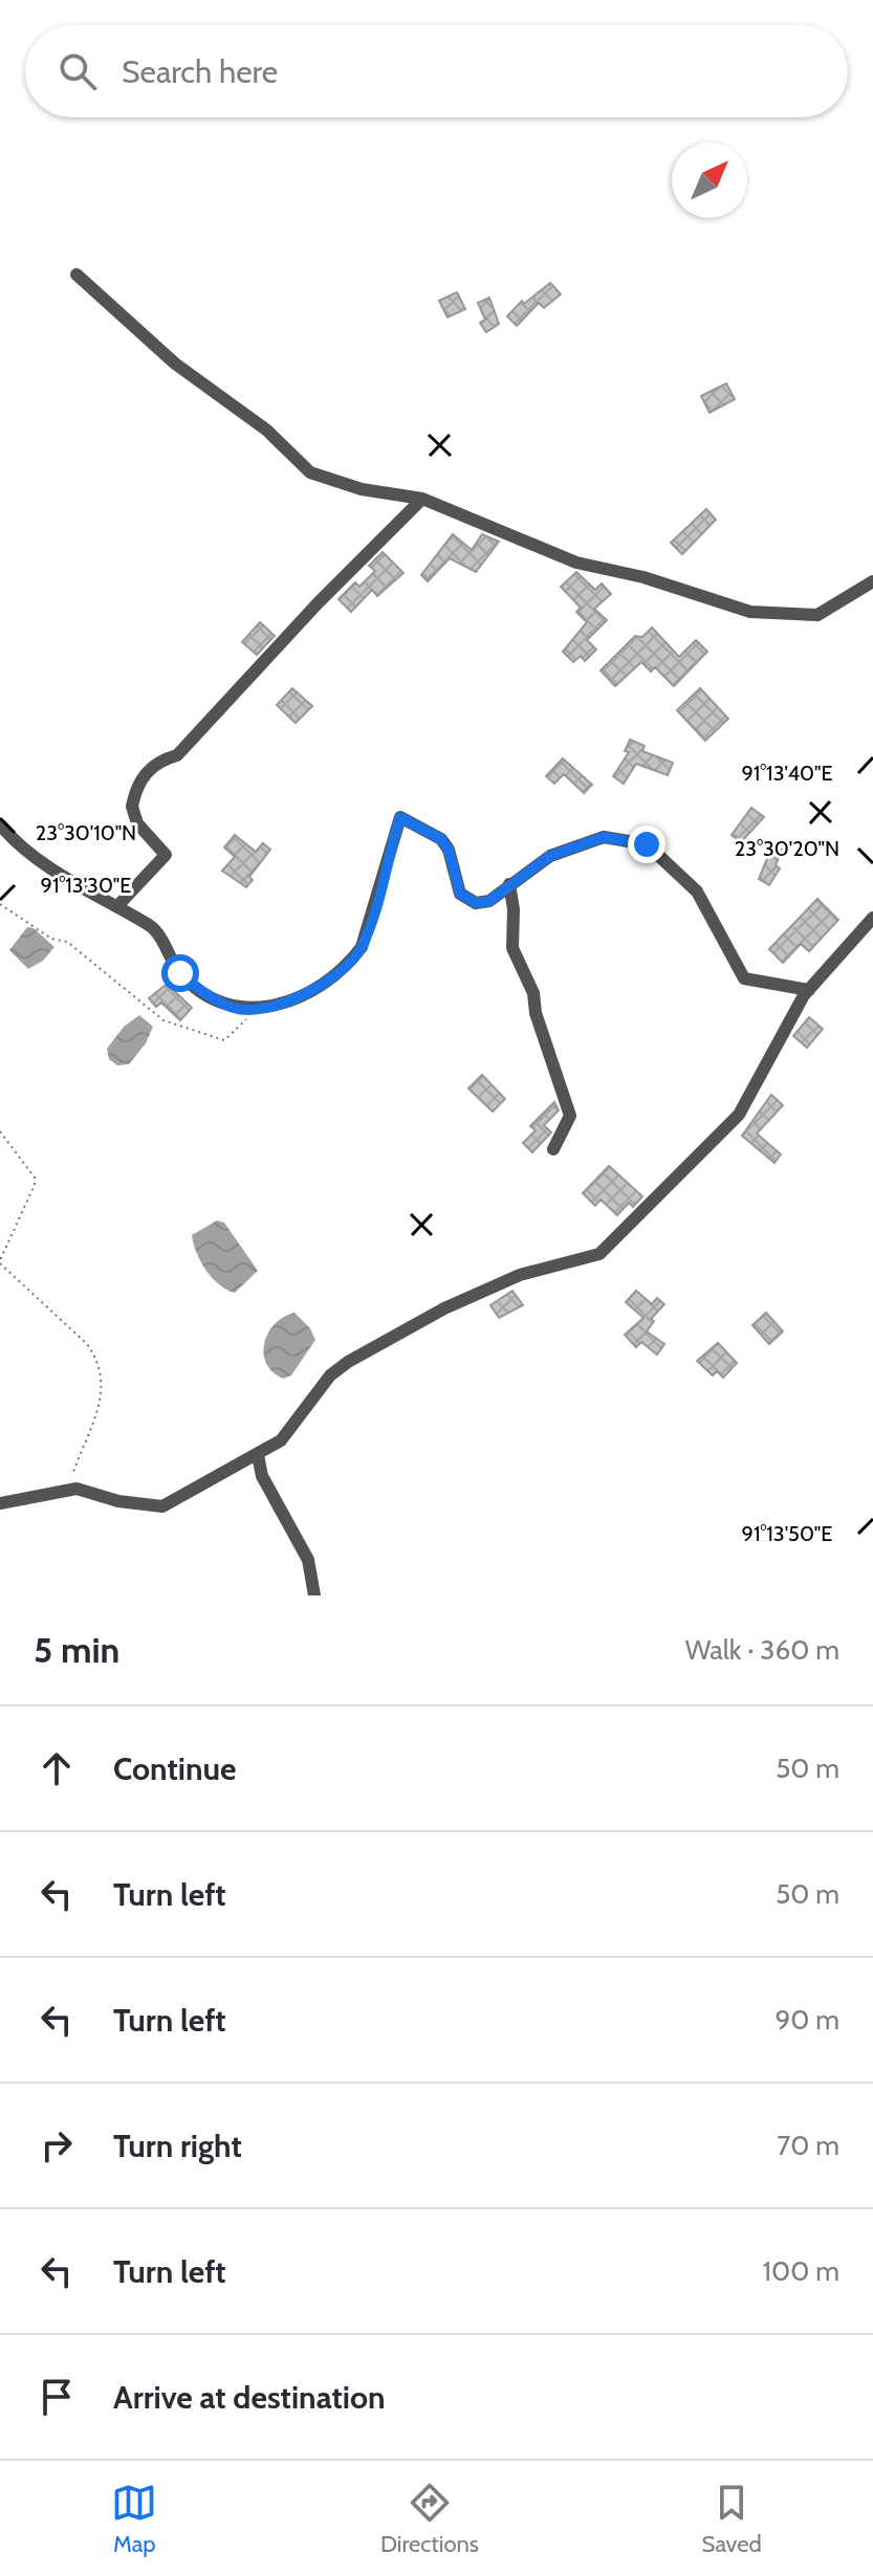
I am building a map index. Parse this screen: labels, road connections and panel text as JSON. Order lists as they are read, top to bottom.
{
  "north": "top right",
  "page": {
    "search": "Search here",
    "heading": ["5 min", "Walk · 360 m"],
    "list": [
      ["Continue", "50 m"],
      ["Turn left", "50 m"],
      ["Turn left", "90 m"],
      ["Turn right", "70 m"],
      ["Turn left", "100 m"],
      "Arrive at destination"
    ],
    "nav": ["Map", "Directions", "Saved"]
  },
  "coordinates": [
    "91°13'40\"E",
    "23°30'10\"N",
    "23°30'20\"N",
    "91°13'30\"E",
    "91°13'50\"E"
  ]
}
